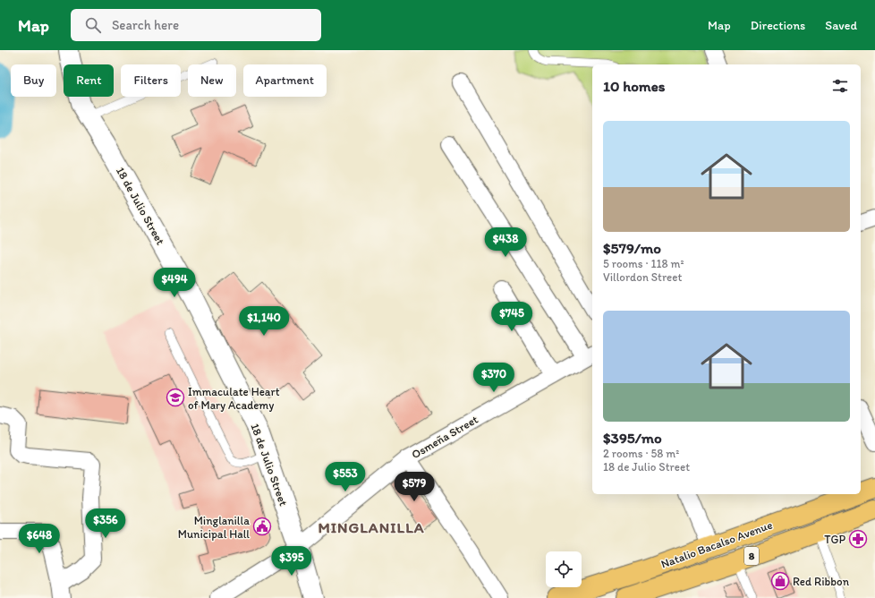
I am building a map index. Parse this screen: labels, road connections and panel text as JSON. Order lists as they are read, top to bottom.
{
  "streets": {
    "highway": ["Natalio Bacalso Avenue", "8"],
    "street": ["18 de Julio Street", "Osmeña Street"]
  },
  "crossings": [
    ["18 de Julio Street", "Osmeña Street"]
  ],
  "districts": ["MINGLANILLA"],
  "places": {
    "school or university": ["Immaculate Heart of Mary Academy"],
    "public building": ["Minglanilla Municipal Hall"],
    "pharmacy": ["TGP"],
    "shop": ["Red Ribbon"]
  },
  "page": {
    "header": "Map",
    "search": "Search here",
    "nav": ["Map", "Directions", "Saved"],
    "chip": [
      "Buy",
      "Rent",
      "Filters",
      "New",
      "Apartment"
    ],
    "heading": "10 homes",
    "list": [
      {
        "name": "$579/mo",
        "note": "5 rooms · 118 m² · Villordon Street"
      },
      {
        "name": "$395/mo",
        "note": "2 rooms · 58 m² · 18 de Julio Street"
      }
    ],
    "price": [
      "$438",
      "$494",
      "$745",
      "$1,140",
      "$370",
      "$553",
      "$579",
      "$356",
      "$648",
      "$395"
    ]
  }
}
